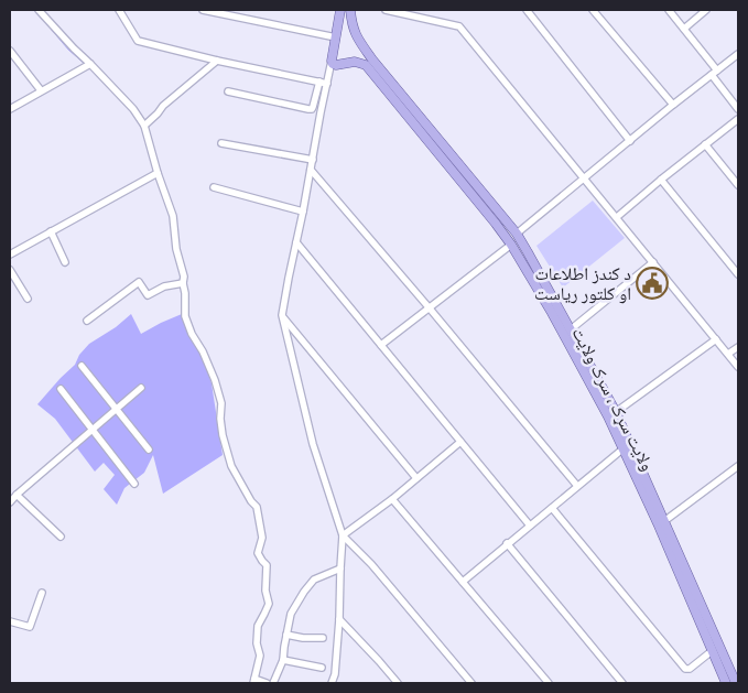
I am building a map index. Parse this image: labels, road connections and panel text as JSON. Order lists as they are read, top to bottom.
{
  "streets": {
    "main road": ["ولایت سړک ، سرک ولایت"]
  },
  "places": {
    "public building": ["د کندز اطلاعات او کلتور ریاست"]
  }
}
